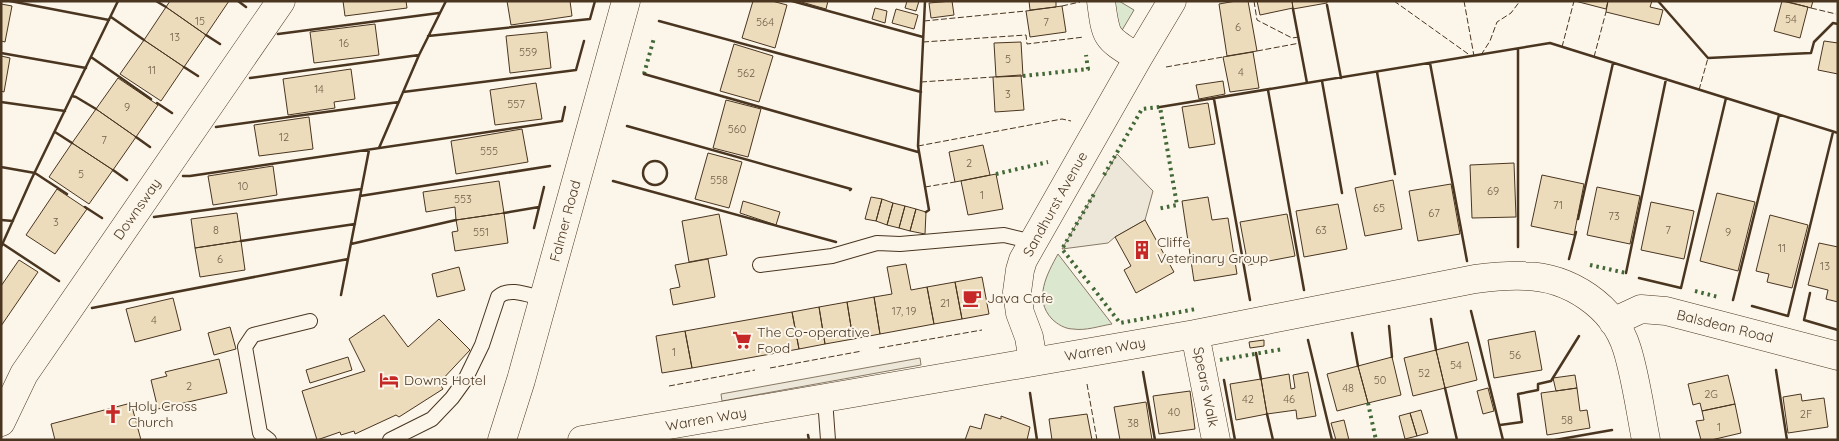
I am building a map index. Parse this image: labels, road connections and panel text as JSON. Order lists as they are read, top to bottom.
{
  "streets": {
    "street": [
      "Sandhurst Avenue",
      "Downsway",
      "Falmer Road",
      "Balsdean Road",
      "Warren Way",
      "Spears Walk"
    ]
  },
  "crossings": [
    ["Sandhurst Avenue", "Warren Way"],
    ["Balsdean Road", "Warren Way"],
    ["Warren Way", "Spears Walk"]
  ],
  "places": {
    "building": ["Cliffe Veterinary Group"],
    "cafe": ["Java Cafe"],
    "supermarket": ["The Co-operative Food"],
    "hotel": ["Downs Hotel"],
    "church": ["Holy Cross Church"]
  },
  "house_numbers": [
    "54",
    "15",
    "564",
    "7",
    "6",
    "13",
    "16",
    "559",
    "5",
    "11",
    "4",
    "562",
    "14",
    "3",
    "557",
    "9",
    "560",
    "12",
    "7",
    "555",
    "2",
    "5",
    "558",
    "10",
    "69",
    "1",
    "553",
    "71",
    "65",
    "67",
    "73",
    "3",
    "8",
    "63",
    "7",
    "551",
    "9",
    "11",
    "6",
    "13",
    "21",
    "17, 19",
    "4",
    "1",
    "56",
    "54",
    "52",
    "50",
    "2",
    "48",
    "2G",
    "42",
    "46",
    "40",
    "2F",
    "58",
    "38",
    "1"
  ]
}
